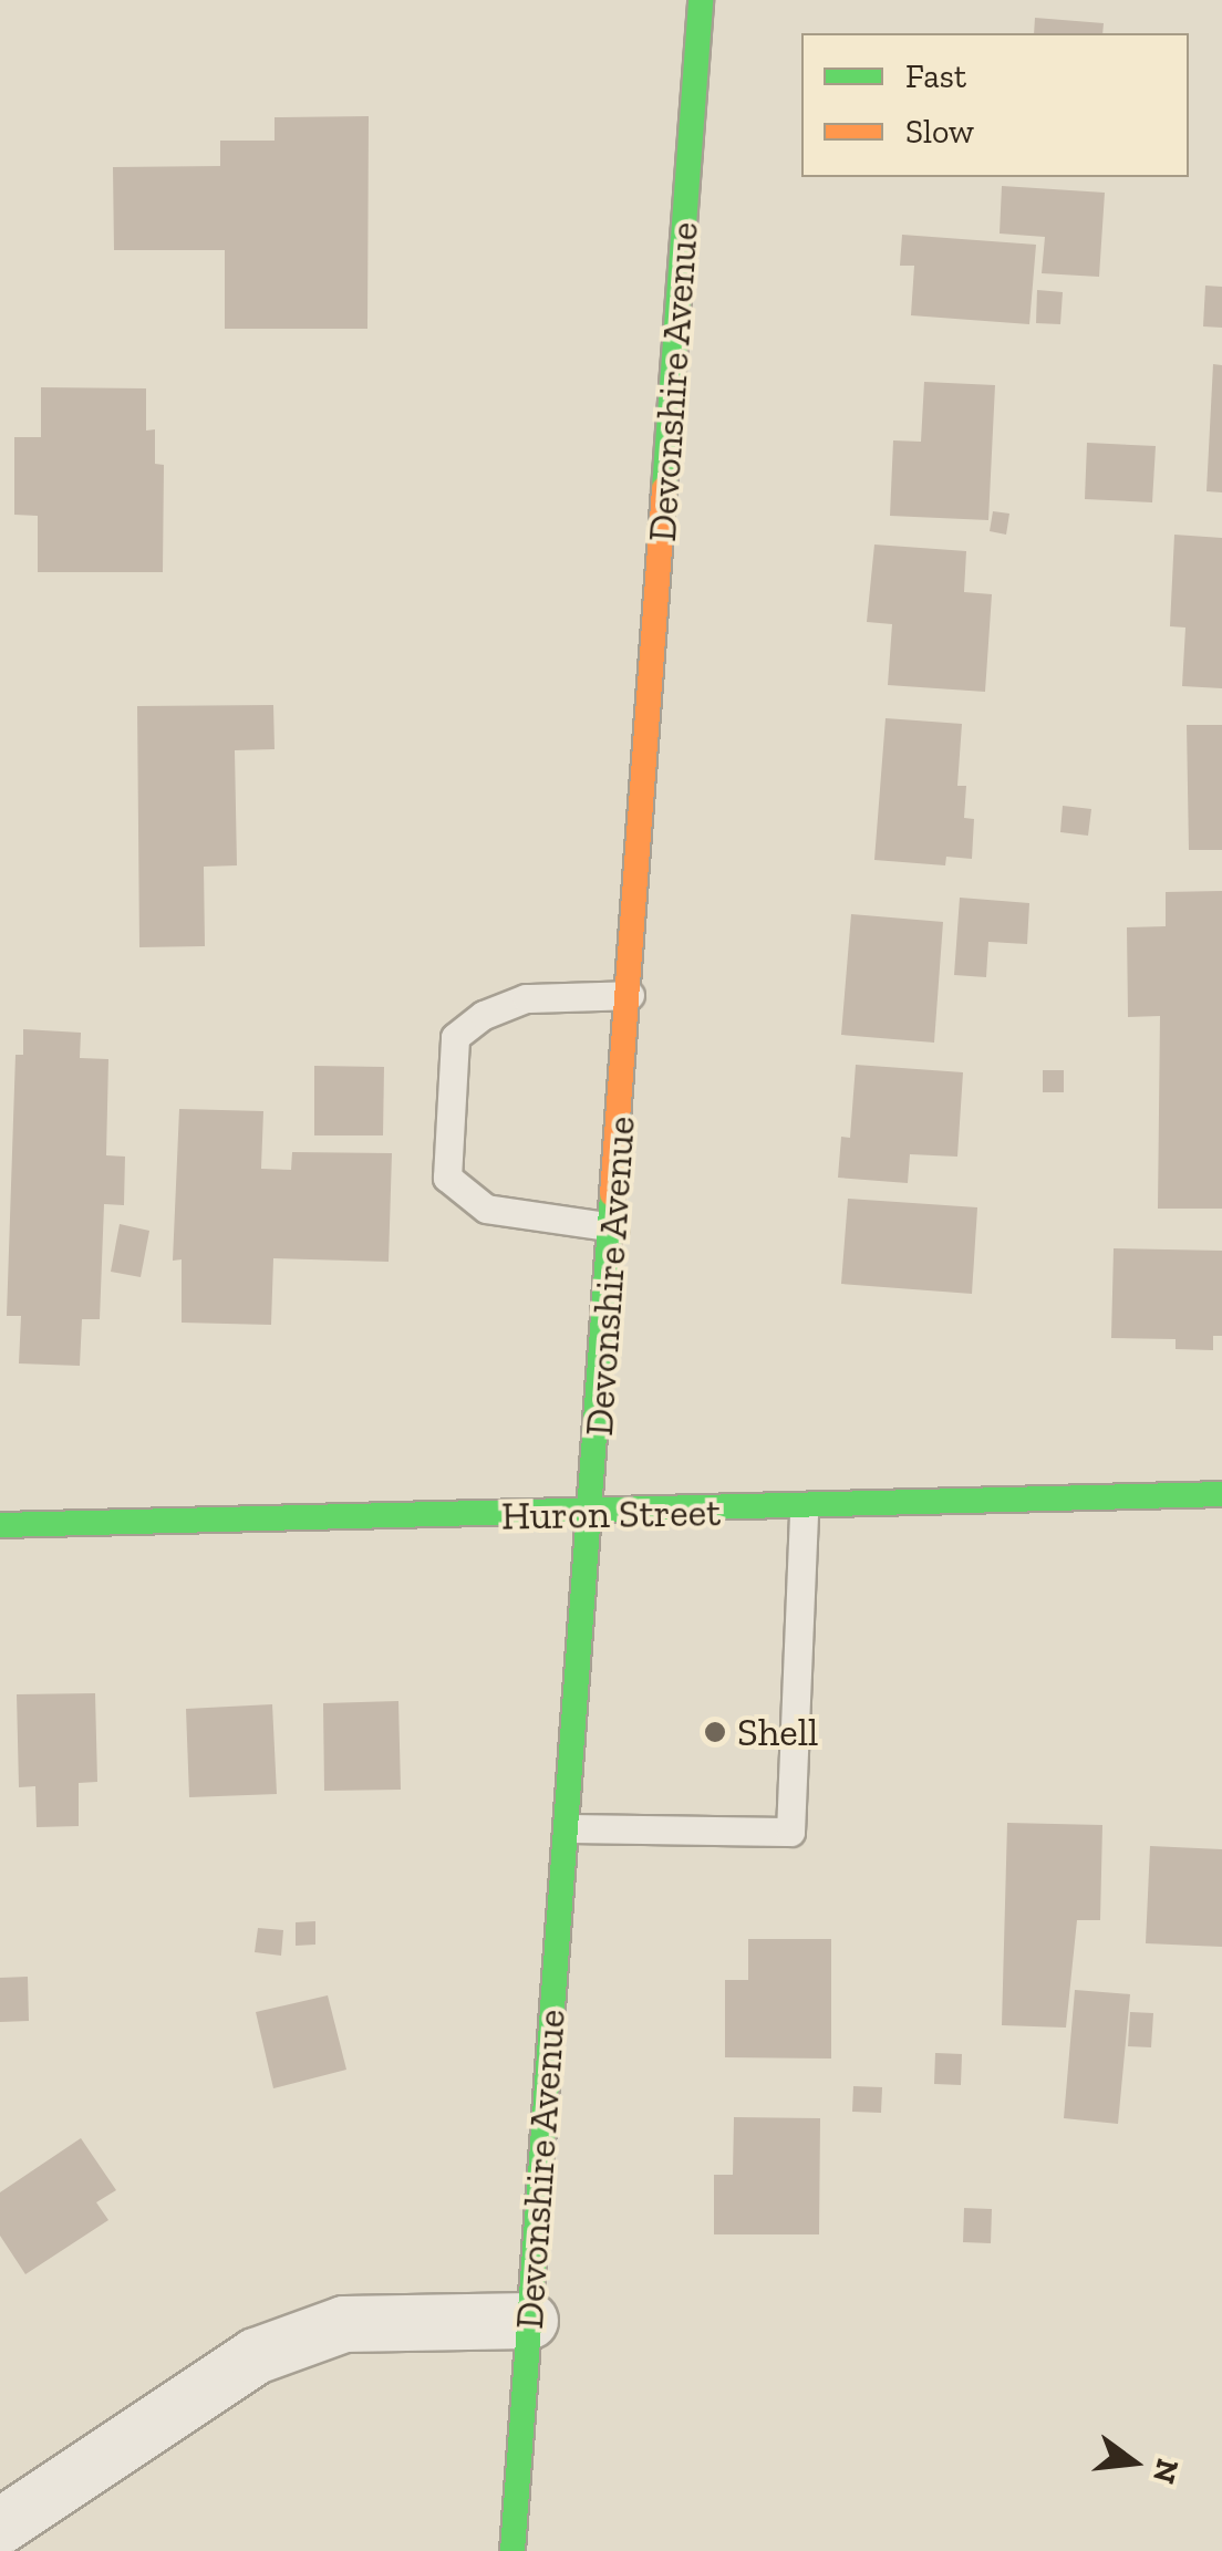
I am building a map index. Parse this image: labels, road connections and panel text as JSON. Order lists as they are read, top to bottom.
{
  "streets": {
    "main road": ["Devonshire Avenue", "Huron Street"]
  },
  "crossings": [
    ["Devonshire Avenue", "Huron Street"]
  ],
  "places": ["Shell"],
  "legend": ["Fast", "Slow"],
  "north": "right"
}
